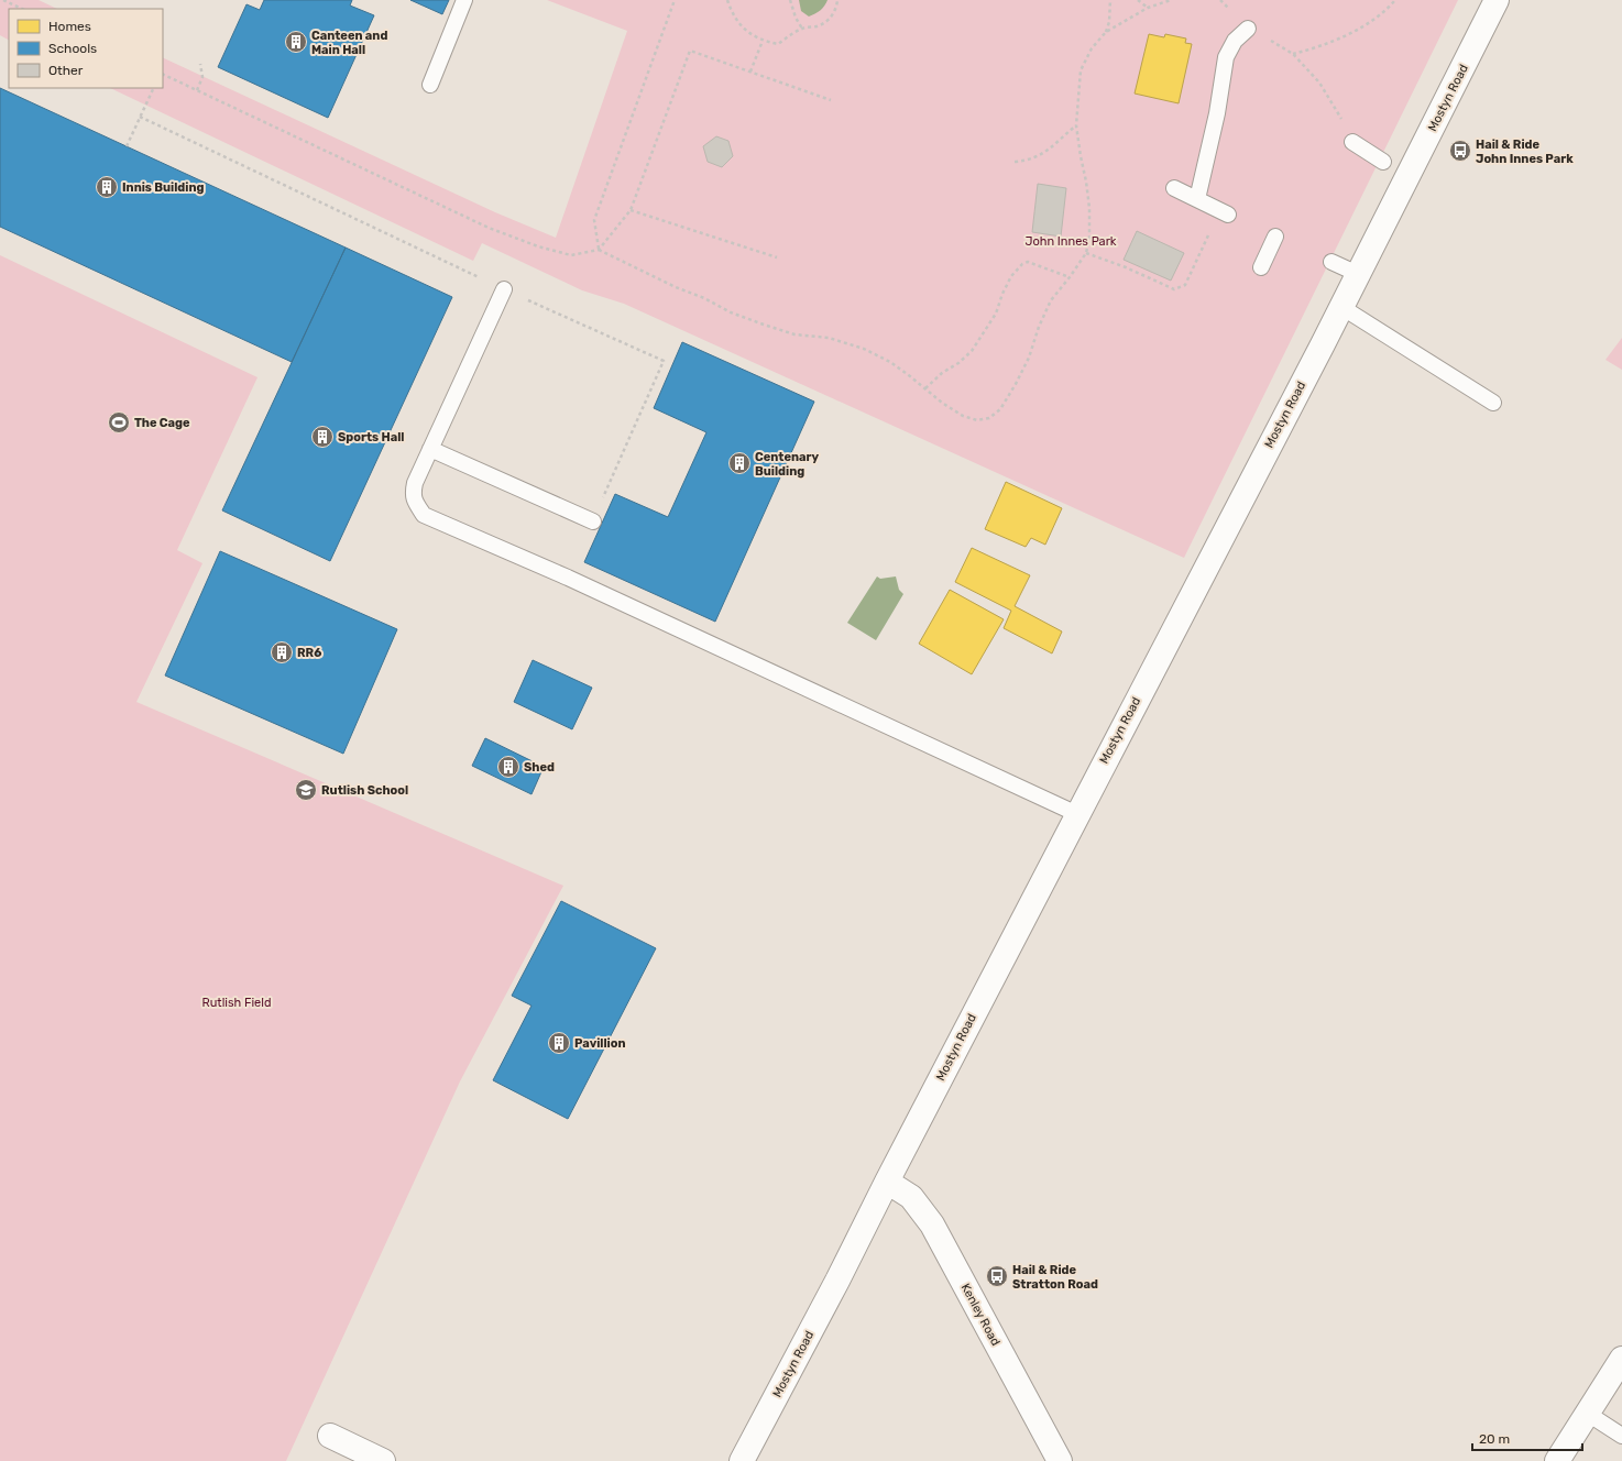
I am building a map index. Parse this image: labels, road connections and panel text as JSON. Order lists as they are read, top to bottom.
{
  "streets": {
    "street": ["Mostyn Road", "Kenley Road"]
  },
  "crossings": [
    ["Mostyn Road", "Kenley Road"]
  ],
  "parks": ["John Innes Park", "Rutlish Field"],
  "places": {
    "building": [
      "Canteen and Main Hall",
      "Innis Building",
      "Sports Hall",
      "Centenary Building",
      "RR6",
      "Shed",
      "Pavillion"
    ],
    "bus stop": ["Hail & Ride John Innes Park", "Hail & Ride Stratton Road"],
    "sports": ["The Cage"],
    "school or university": ["Rutlish School"]
  },
  "legend": ["Homes", "Schools", "Other"],
  "scale_bar": "20 m"
}
